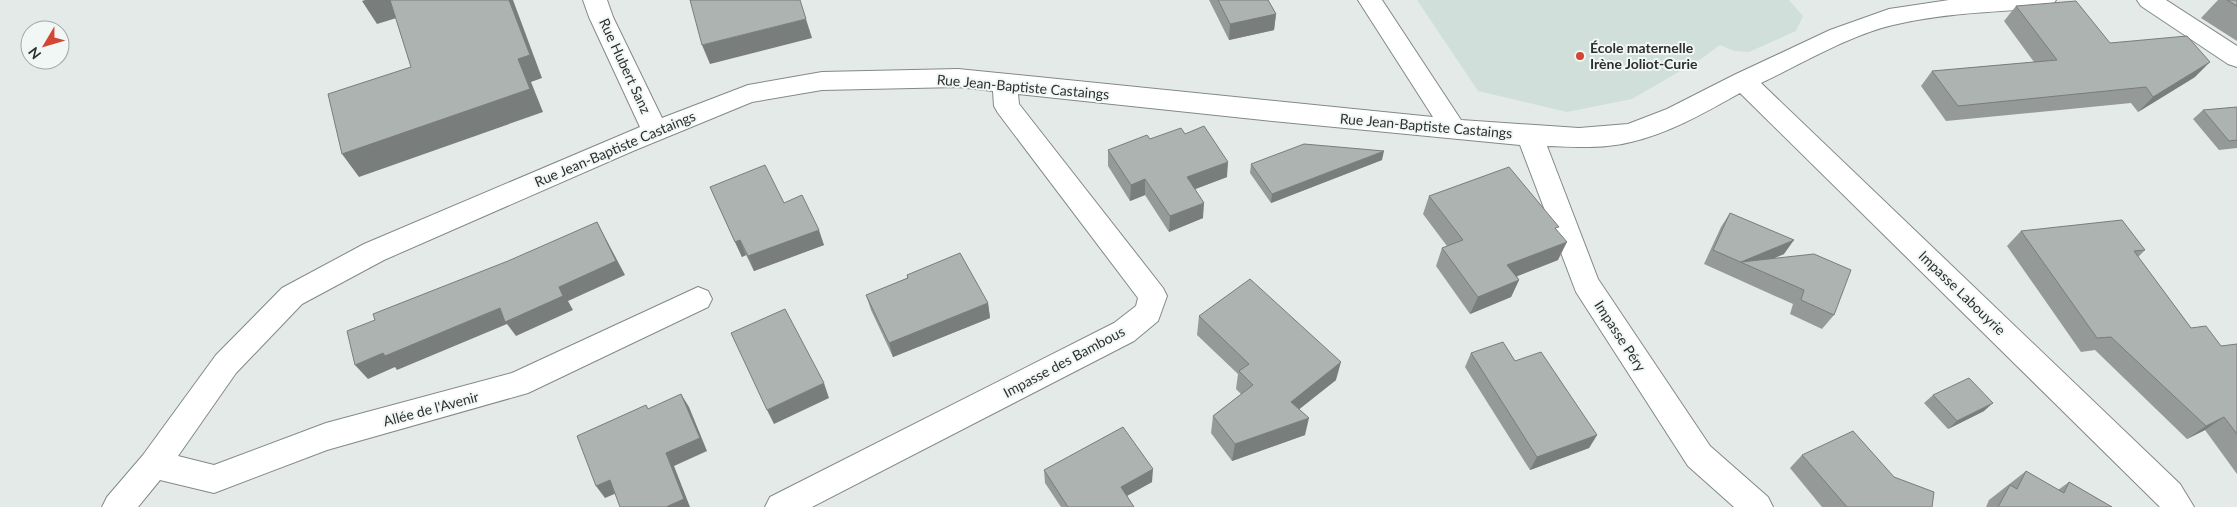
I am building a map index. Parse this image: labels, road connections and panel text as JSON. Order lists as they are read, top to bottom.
{
  "streets": {
    "street": [
      "Rue Hubert Sanz",
      "Rue Jean-Baptiste Castaings",
      "Impasse Labouyrie",
      "Impasse Péry",
      "Impasse des Bambous",
      "Allée de l'Avenir"
    ]
  },
  "crossings": [
    ["Rue Hubert Sanz", "Rue Jean-Baptiste Castaings"],
    ["Rue Jean-Baptiste Castaings", "Impasse Labouyrie"],
    ["Rue Jean-Baptiste Castaings", "Impasse Péry"],
    ["Rue Jean-Baptiste Castaings", "Impasse des Bambous"],
    ["Rue Jean-Baptiste Castaings", "Allée de l'Avenir"]
  ],
  "places": ["École maternelle Irène Joliot-Curie"],
  "north": "bottom left"
}
